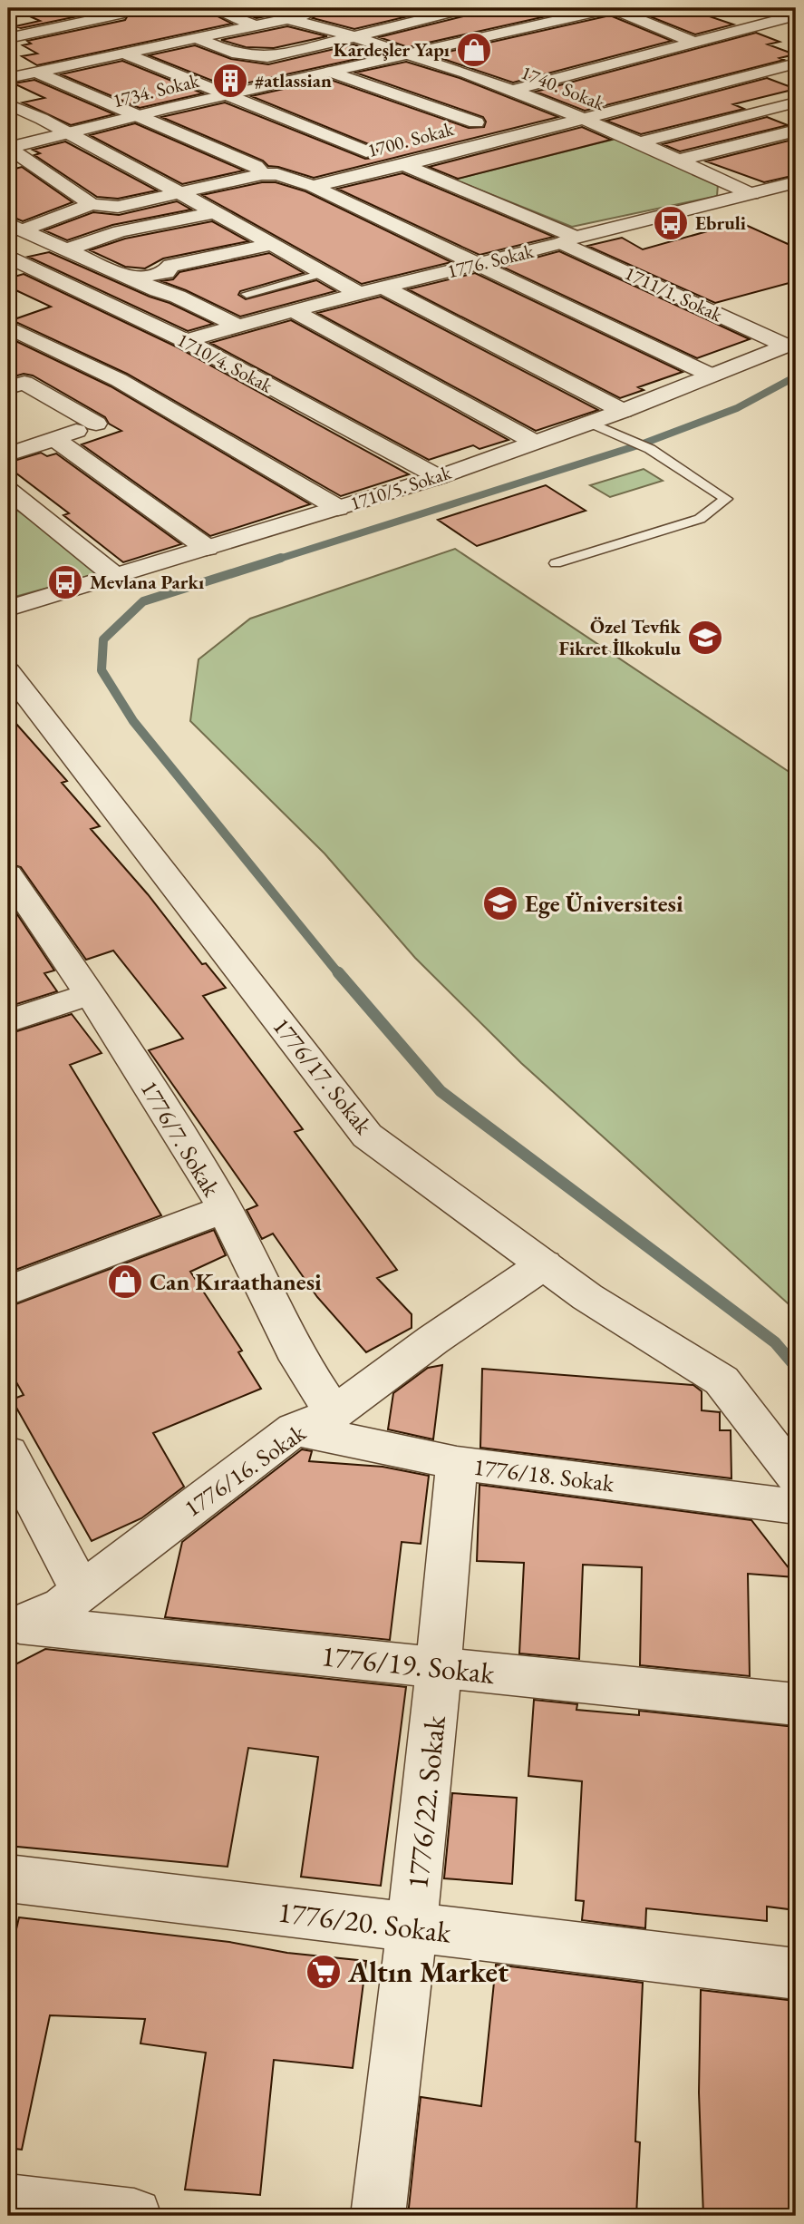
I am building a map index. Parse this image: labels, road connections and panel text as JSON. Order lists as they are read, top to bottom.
{
  "streets": {
    "street": [
      "1740. Sokak",
      "1734. Sokak",
      "1700. Sokak",
      "1776. Sokak",
      "1711/1. Sokak",
      "1710/4. Sokak",
      "1710/5. Sokak",
      "1776/17. Sokak",
      "1776/7. Sokak",
      "1776/16. Sokak",
      "1776/18. Sokak",
      "1776/19. Sokak",
      "1776/22. Sokak",
      "1776/20. Sokak"
    ]
  },
  "crossings": [
    ["1740. Sokak", "1734. Sokak"],
    ["1740. Sokak", "1776. Sokak"],
    ["1734. Sokak", "1700. Sokak"],
    ["1776. Sokak", "1711/1. Sokak"],
    ["1776. Sokak", "1710/4. Sokak"],
    ["1711/1. Sokak", "1710/5. Sokak"],
    ["1710/4. Sokak", "1710/5. Sokak"],
    ["1776/17. Sokak", "1776/16. Sokak"],
    ["1776/7. Sokak", "1776/16. Sokak"],
    ["1776/16. Sokak", "1776/18. Sokak"],
    ["1776/16. Sokak", "1776/19. Sokak"],
    ["1776/18. Sokak", "1776/22. Sokak"],
    ["1776/19. Sokak", "1776/22. Sokak"],
    ["1776/22. Sokak", "1776/20. Sokak"]
  ],
  "places": {
    "shop": ["Kardeşler Yapı", "Can Kıraathanesi"],
    "building": ["#atlassian"],
    "bus stop": ["Ebruli", "Mevlana Parkı"],
    "school or university": ["Özel Tevfik Fikret İlkokulu", "Ege Üniversitesi"],
    "supermarket": ["Altın Market"]
  }
}
